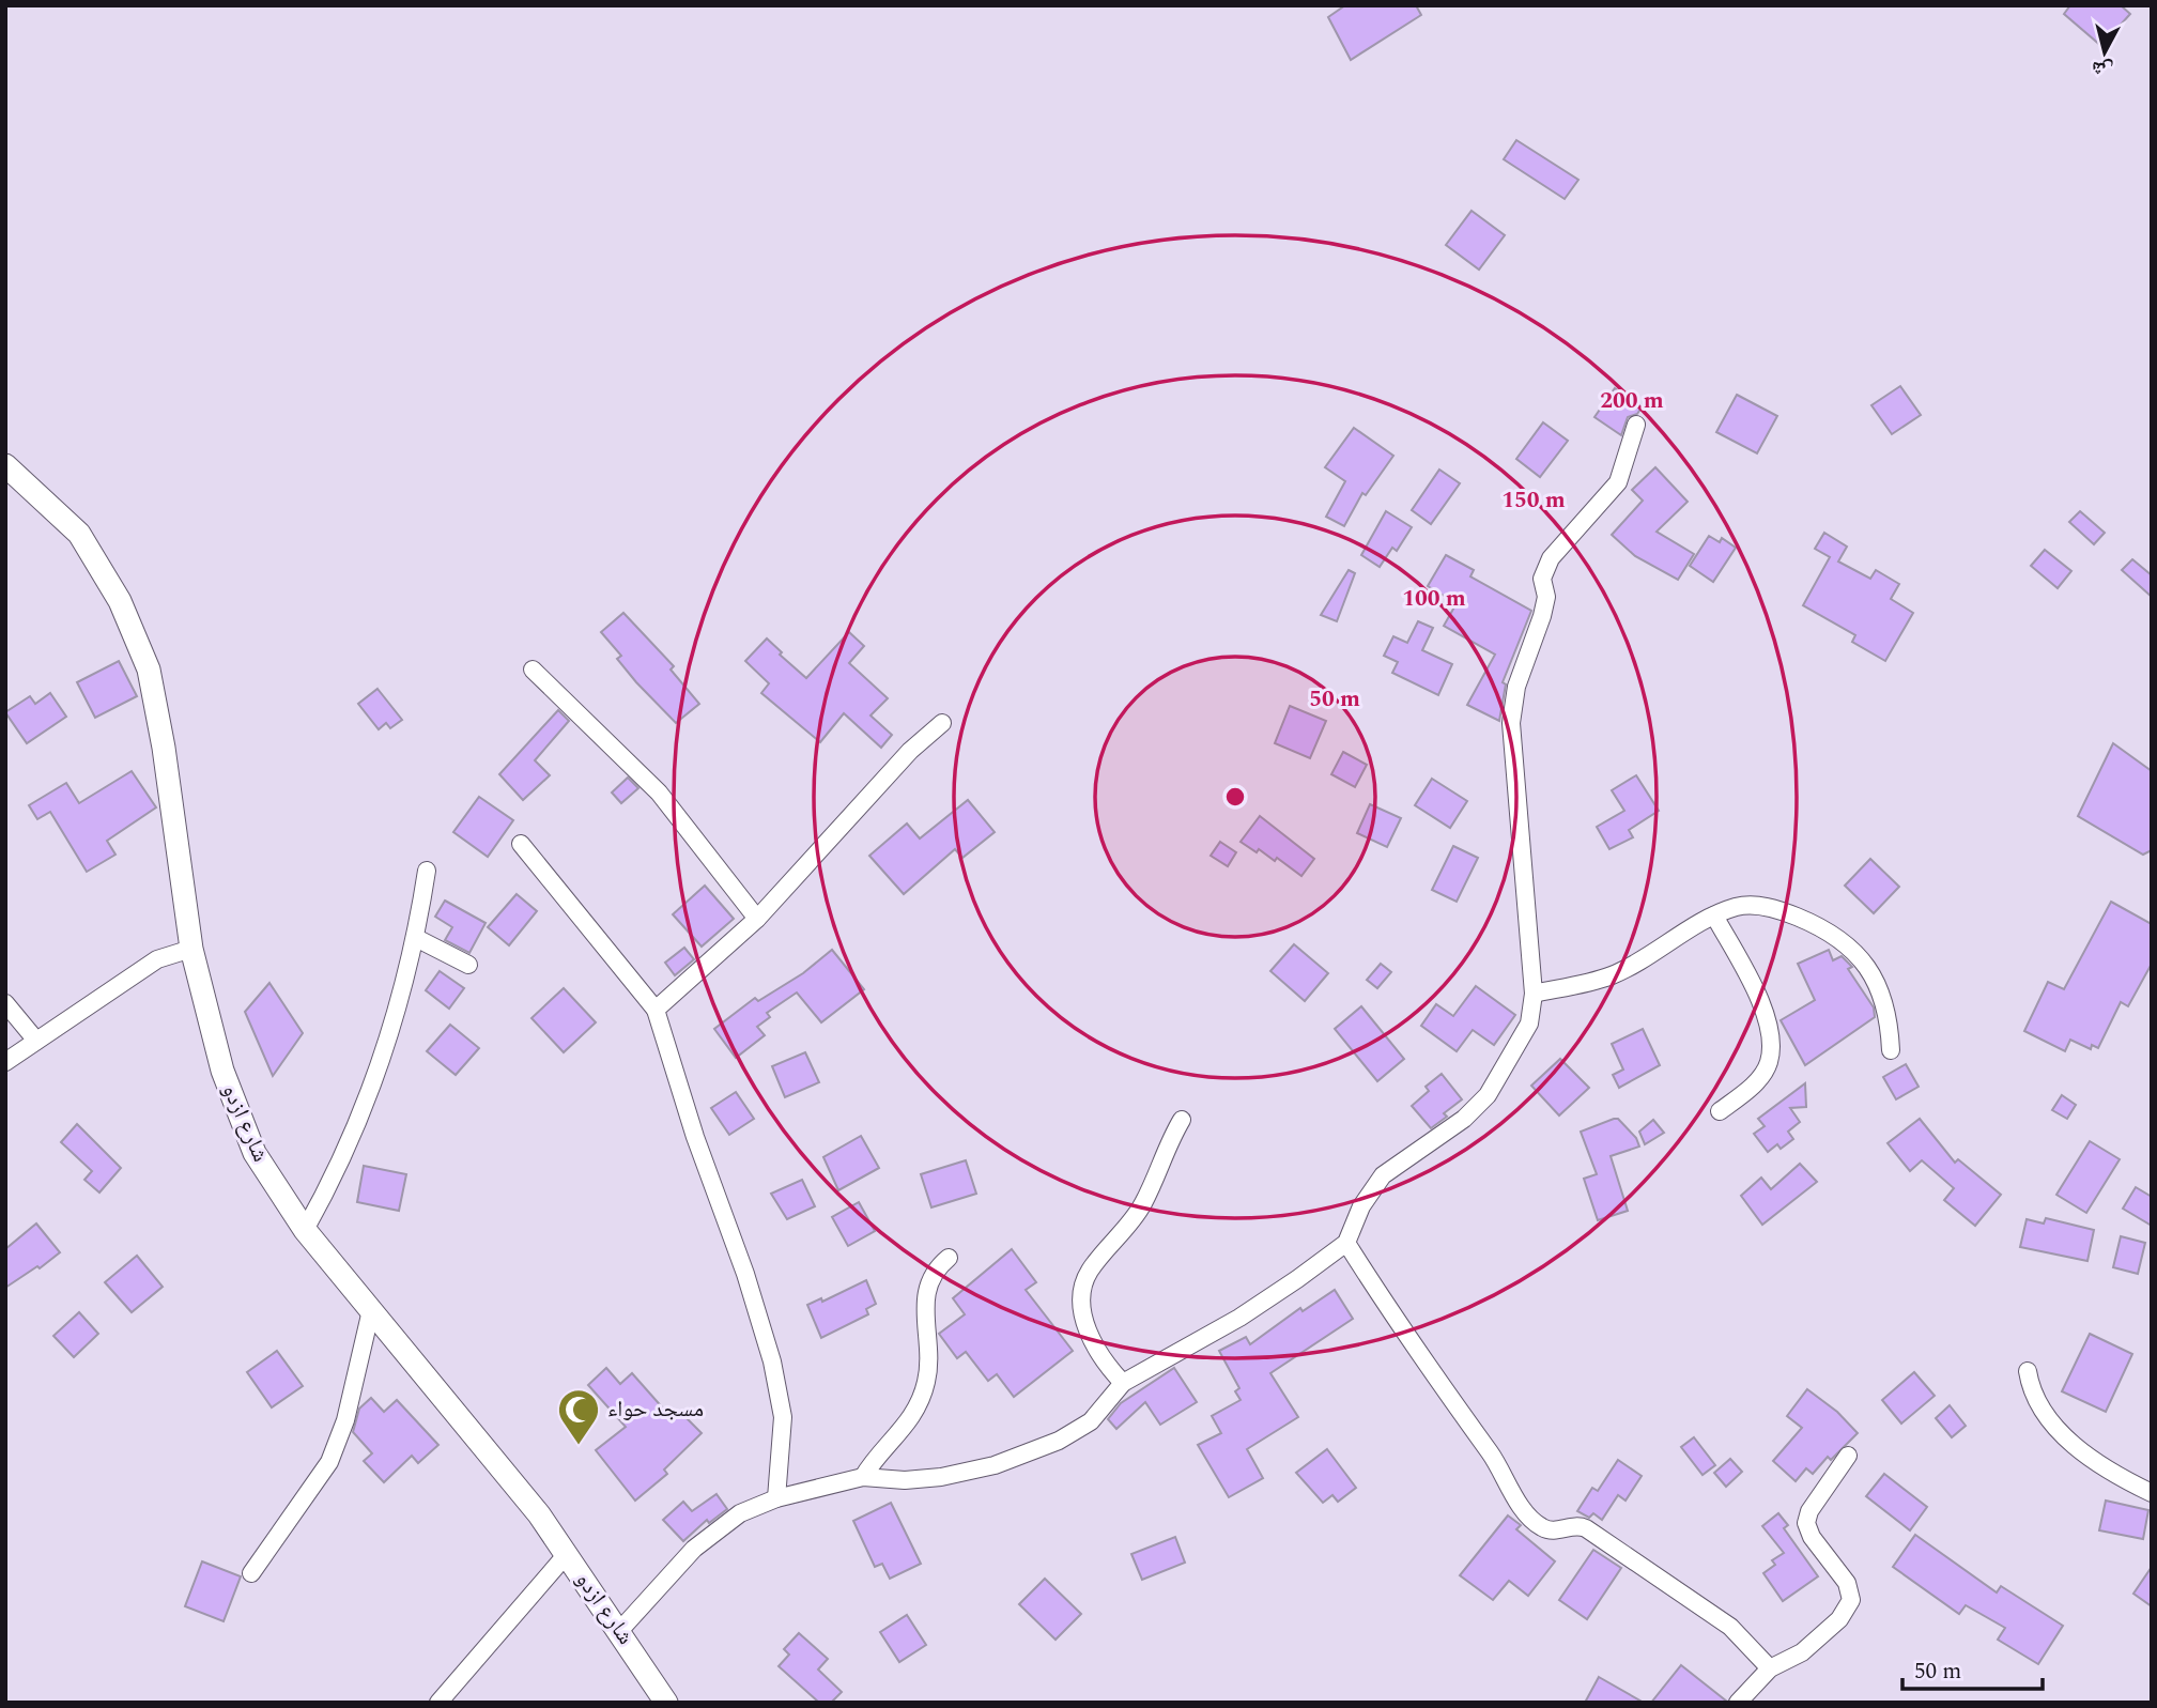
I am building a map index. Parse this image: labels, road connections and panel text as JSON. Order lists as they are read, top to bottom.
{
  "streets": {
    "street": ["شارع ازدو"]
  },
  "places": {
    "mosque": ["مسجد حواء"]
  },
  "scale_bar": "50 m",
  "north": "bottom",
  "rings": [
    "200 m",
    "150 m",
    "100 m",
    "50 m"
  ]
}
